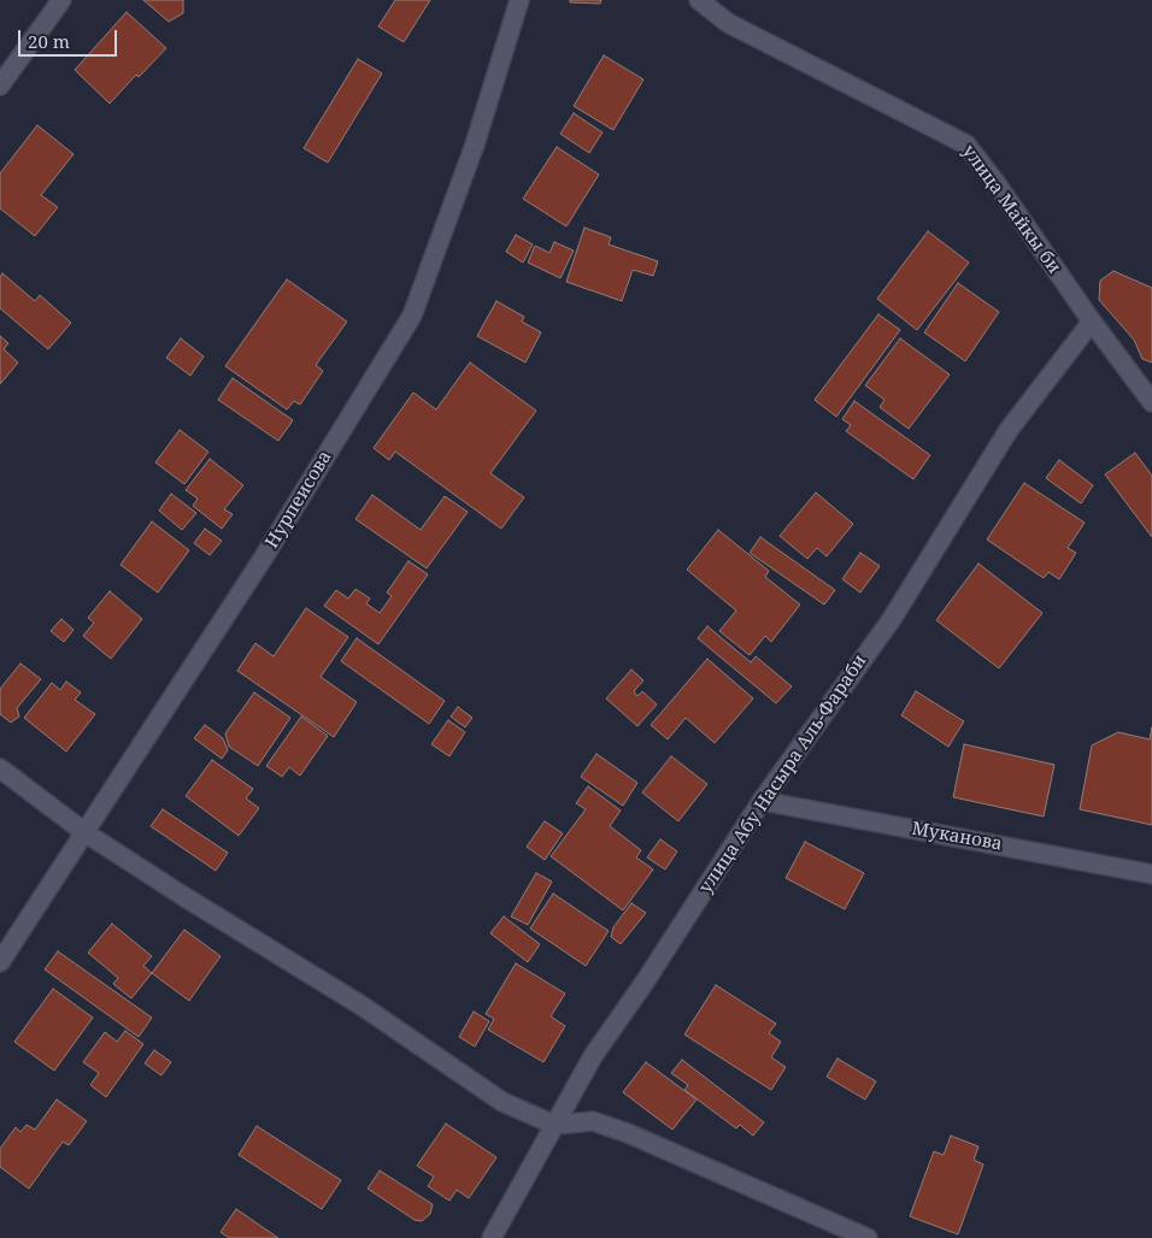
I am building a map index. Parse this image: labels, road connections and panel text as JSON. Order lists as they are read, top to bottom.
{
  "streets": {
    "street": [
      "улица Майкы би",
      "Нурпеисова",
      "улица Абу Насыра Аль-Фараби",
      "Муканова"
    ]
  },
  "crossings": [
    ["улица Майкы би", "улица Абу Насыра Аль-Фараби"],
    ["улица Абу Насыра Аль-Фараби", "Муканова"]
  ],
  "scale_bar": "20 m"
}
